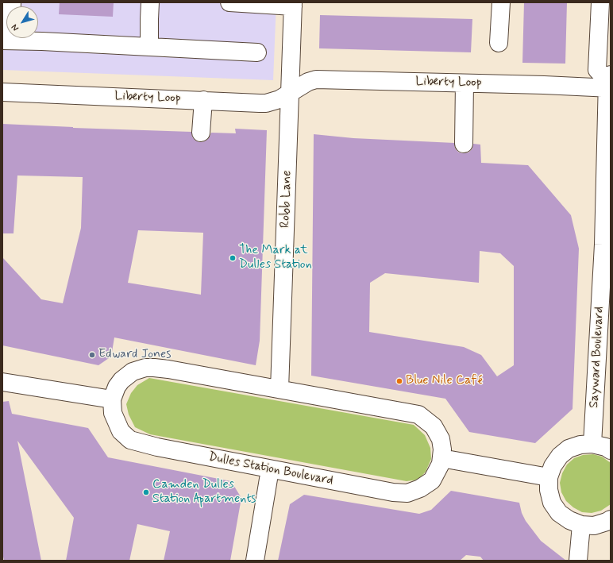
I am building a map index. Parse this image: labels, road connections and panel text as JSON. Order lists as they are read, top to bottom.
{
  "streets": {
    "street": [
      "Liberty Loop",
      "Robb Lane",
      "Sayward Boulevard",
      "Dulles Station Boulevard"
    ]
  },
  "crossings": [
    ["Liberty Loop", "Robb Lane"],
    ["Liberty Loop", "Sayward Boulevard"],
    ["Robb Lane", "Dulles Station Boulevard"]
  ],
  "places": [
    "The Mark at Dulles Station",
    "Edward Jones",
    "Blue Nile Café",
    "Camden Dulles Station Apartments"
  ],
  "north": "bottom left"
}
